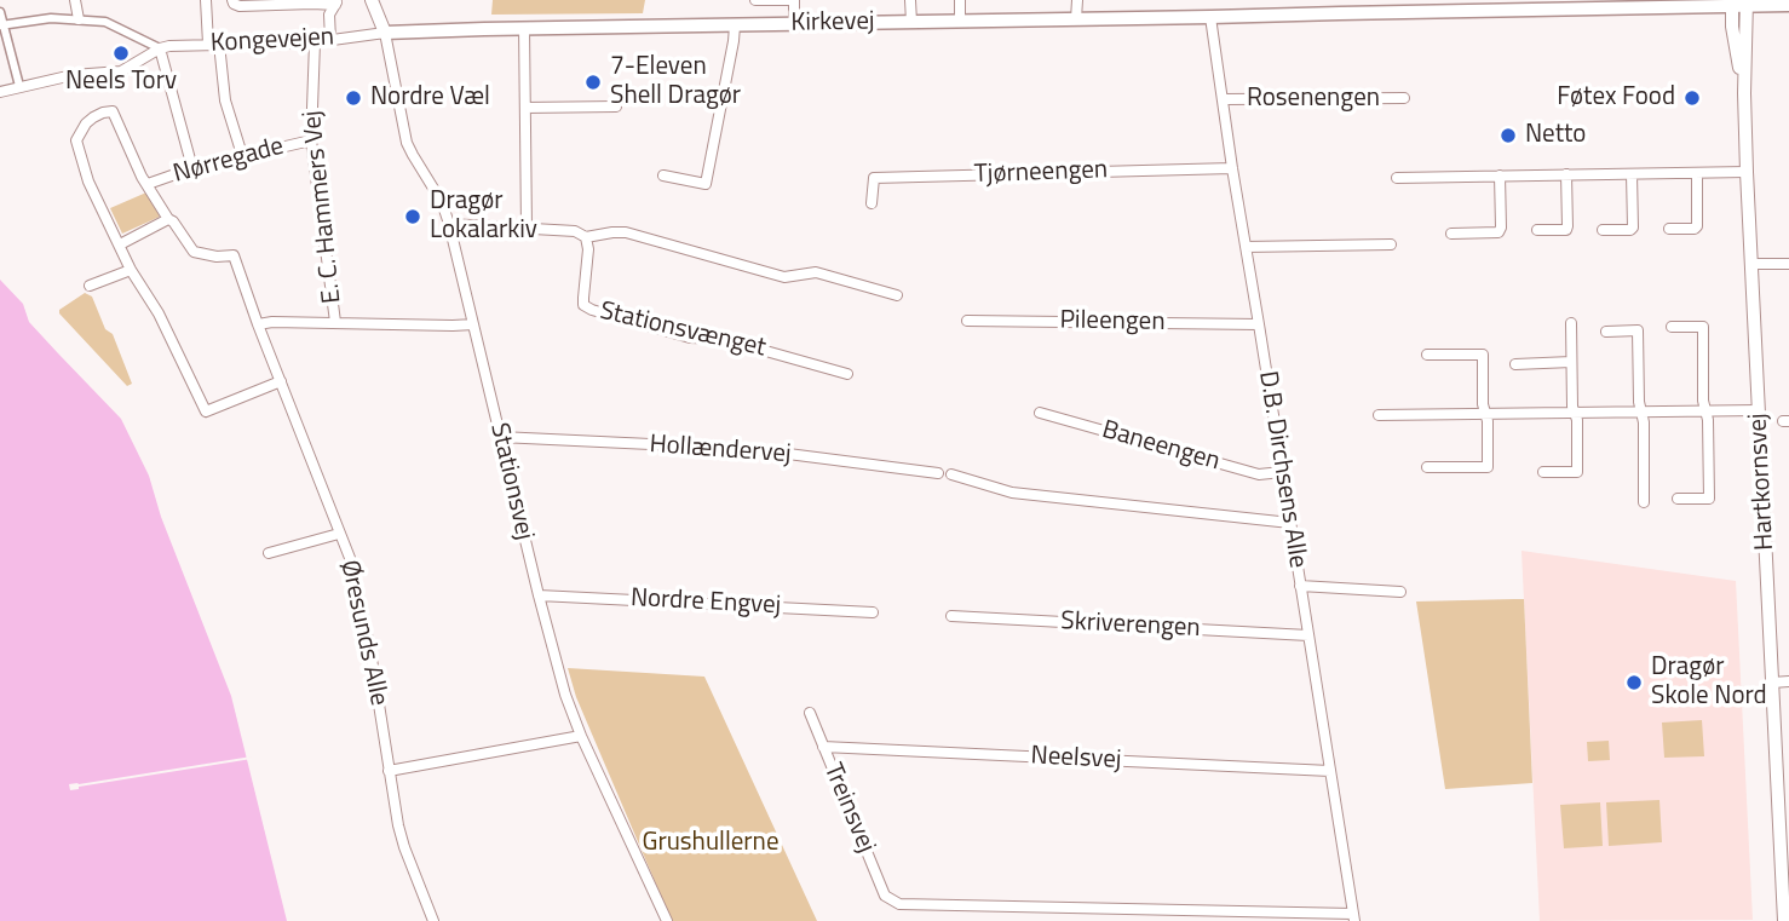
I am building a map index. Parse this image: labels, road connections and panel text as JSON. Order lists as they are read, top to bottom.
{
  "streets": {
    "main road": ["Kirkevej"],
    "street": [
      "Kongevejen",
      "Rosenengen",
      "Nørregade",
      "Tjørneengen",
      "E. C. Hammers Vej",
      "Pileengen",
      "Stationsvænget",
      "Baneengen",
      "Hollændervej",
      "D.B. Dirchsens Alle",
      "Stationsvej",
      "Hartkornsvej",
      "Nordre Engvej",
      "Skriverengen",
      "Øresunds Alle",
      "Neelsvej",
      "Treinsvej"
    ]
  },
  "crossings": [
    ["Kirkevej", "Kongevejen"],
    ["Kirkevej", "D.B. Dirchsens Alle"],
    ["Kirkevej", "Stationsvej"],
    ["Kirkevej", "Hartkornsvej"],
    ["Kongevejen", "E. C. Hammers Vej"],
    ["Kongevejen", "Stationsvej"],
    ["Rosenengen", "D.B. Dirchsens Alle"],
    ["Nørregade", "E. C. Hammers Vej"],
    ["Tjørneengen", "D.B. Dirchsens Alle"],
    ["Pileengen", "D.B. Dirchsens Alle"],
    ["Baneengen", "D.B. Dirchsens Alle"],
    ["Hollændervej", "Stationsvej"],
    ["D.B. Dirchsens Alle", "Skriverengen"],
    ["D.B. Dirchsens Alle", "Neelsvej"],
    ["D.B. Dirchsens Alle", "Treinsvej"],
    ["Stationsvej", "Nordre Engvej"],
    ["Neelsvej", "Treinsvej"]
  ],
  "parks": ["Grushullerne"],
  "places": [
    "Neels Torv",
    "7-Eleven Shell Dragør",
    "Nordre Væl",
    "Føtex Food",
    "Netto",
    "Dragør Lokalarkiv",
    "Dragør Skole Nord"
  ]
}
